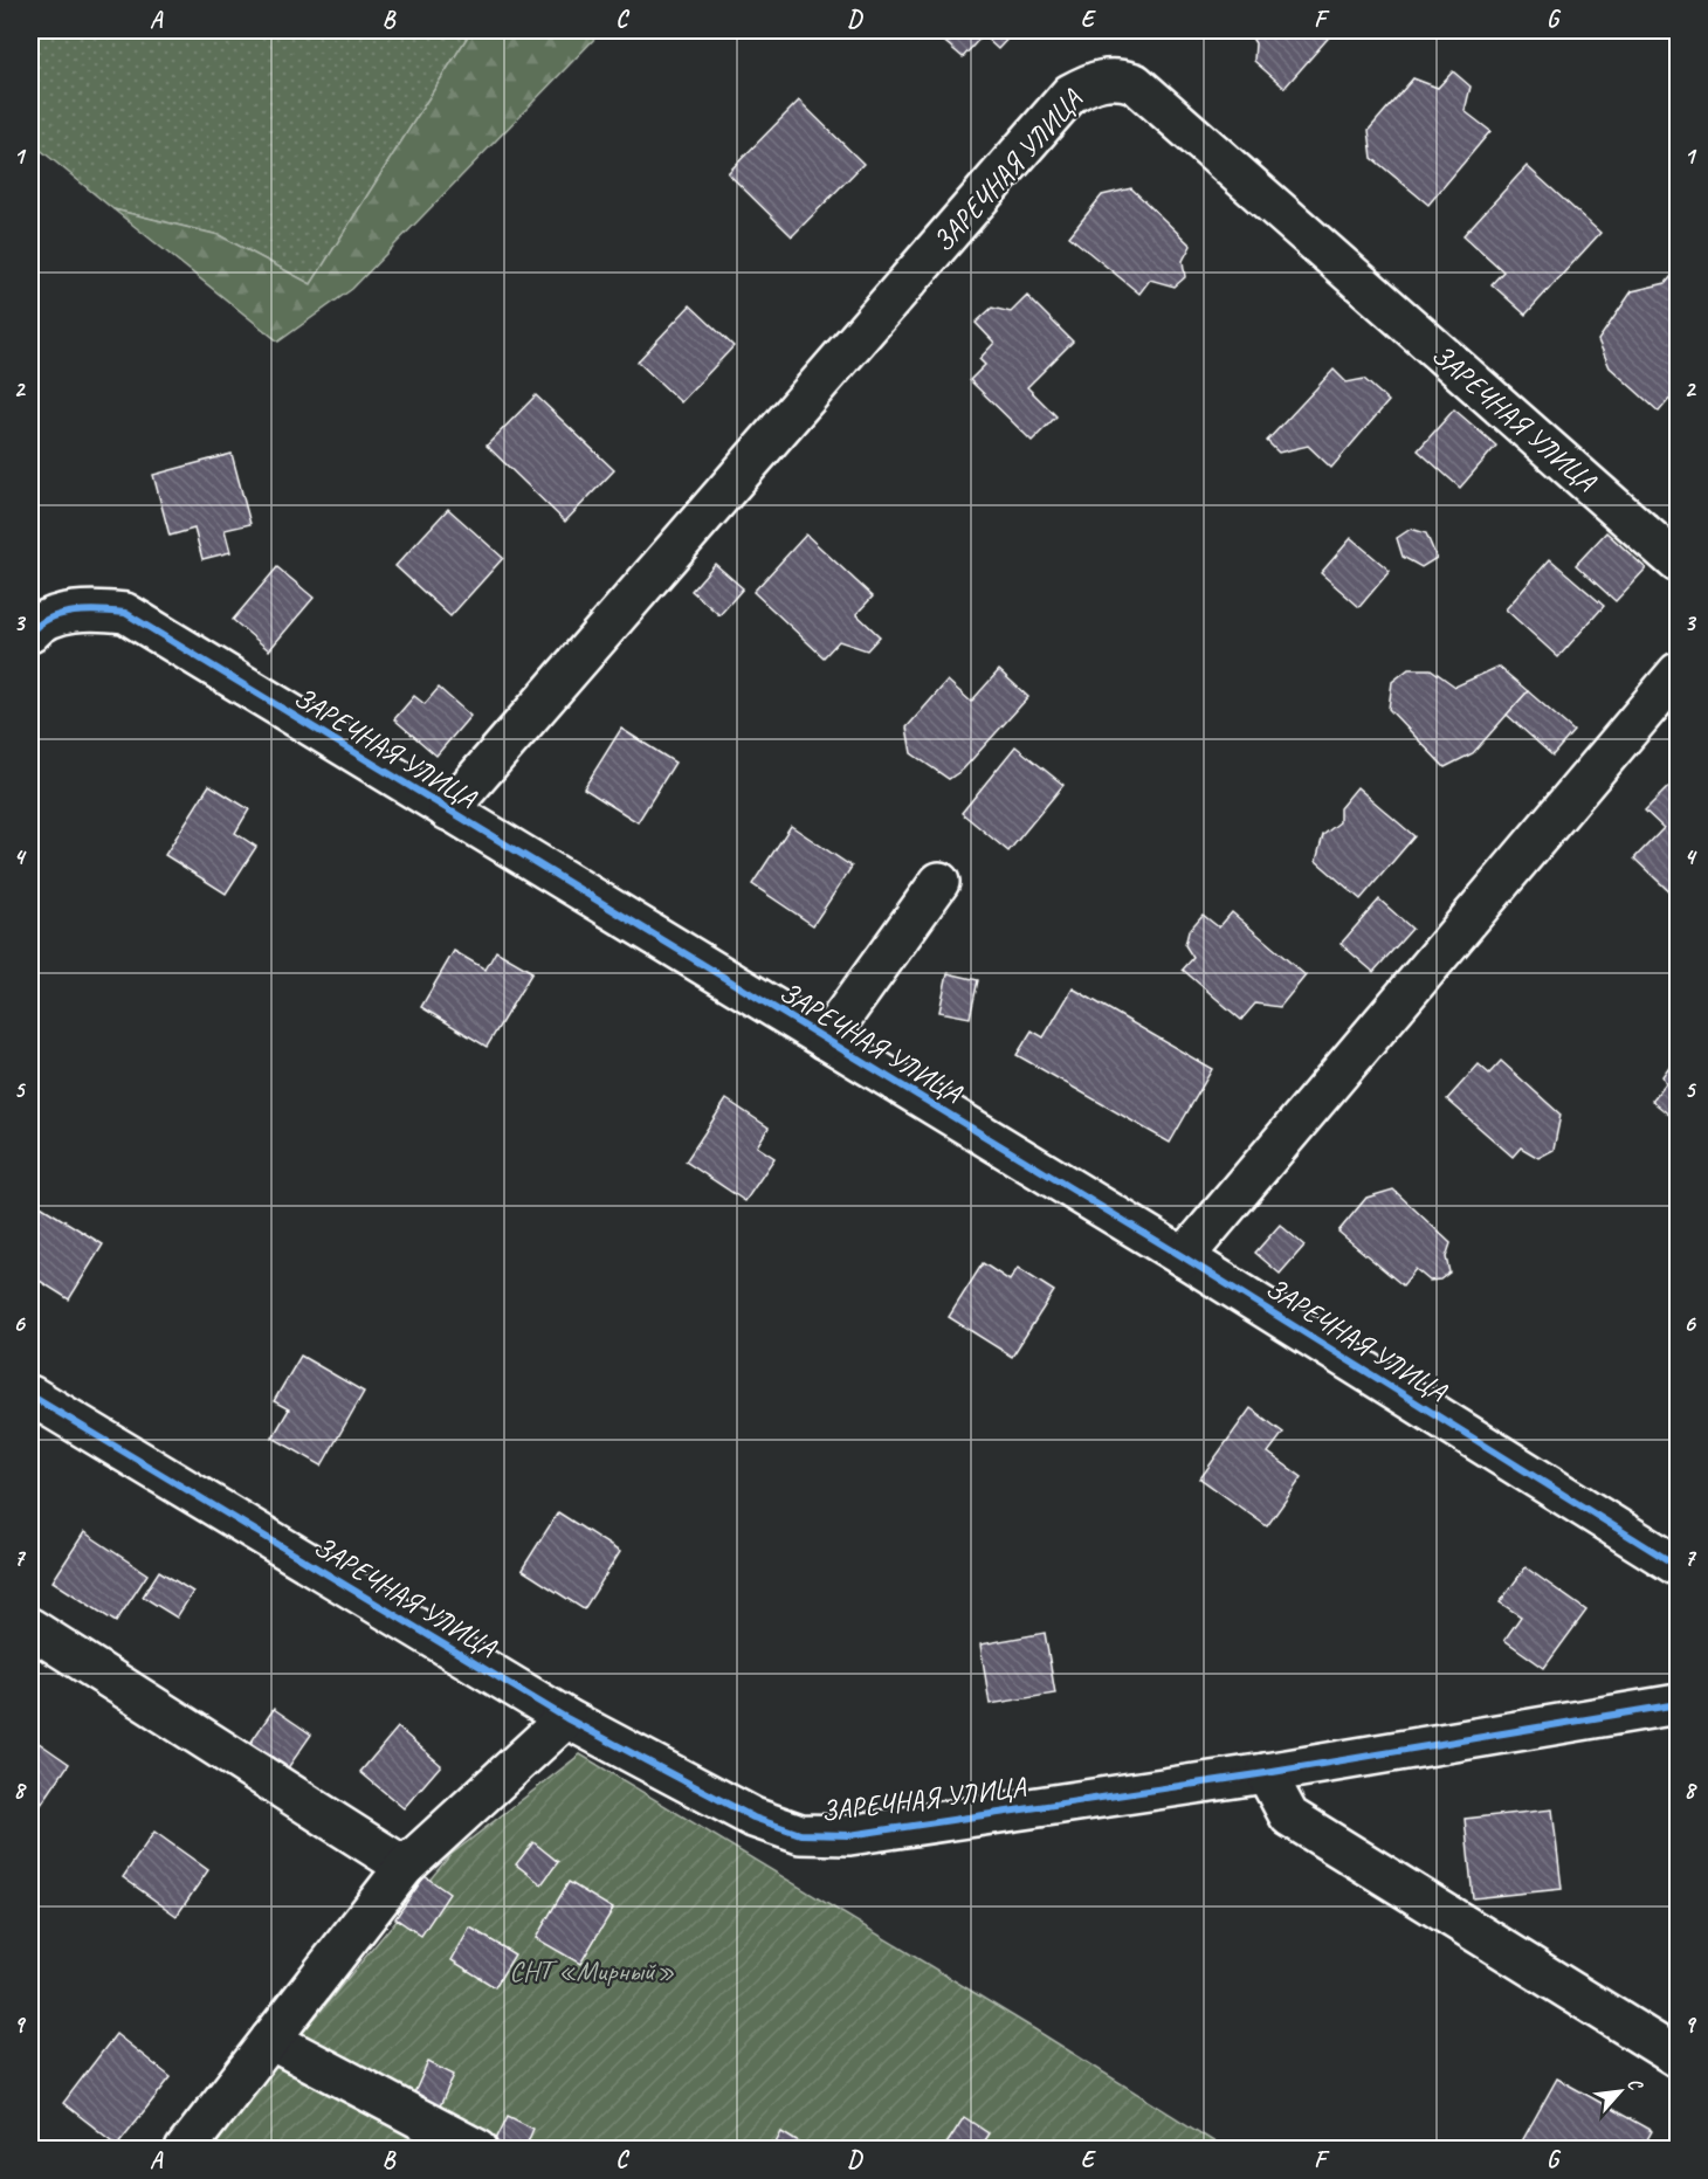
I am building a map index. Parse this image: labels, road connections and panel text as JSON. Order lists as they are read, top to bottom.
{
  "streets": {
    "street": ["ЗАРЕЧНАЯ УЛИЦА"]
  },
  "parks": ["СНТ «Мирный»"],
  "north": "top right",
  "grid": {
    "columns": [
      "A",
      "B",
      "C",
      "D",
      "E",
      "F",
      "G"
    ],
    "rows": [
      "1",
      "2",
      "3",
      "4",
      "5",
      "6",
      "7",
      "8",
      "9"
    ]
  }
}
